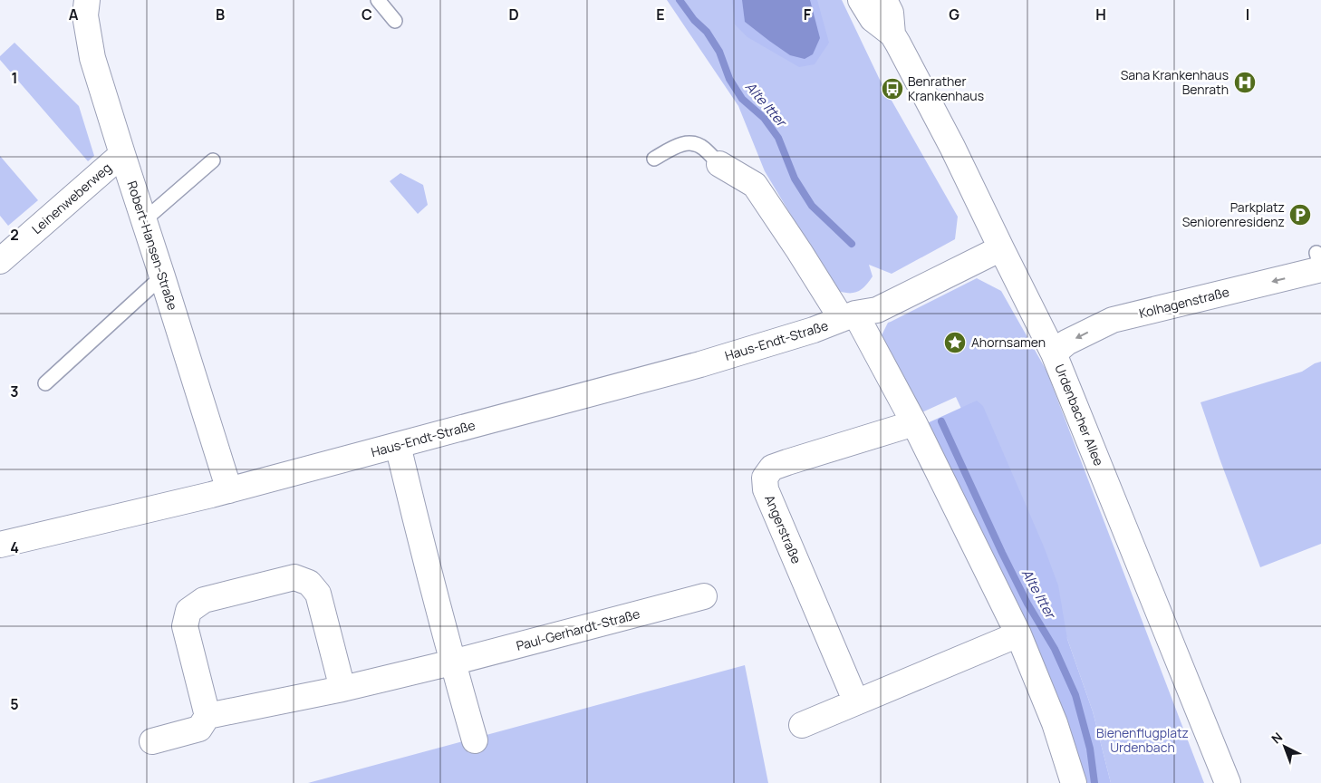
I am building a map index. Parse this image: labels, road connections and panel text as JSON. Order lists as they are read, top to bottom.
{
  "streets": {
    "street": [
      "Leinenweberweg",
      "Robert-Hansen-Straße",
      "Kolhagenstraße",
      "Haus-Endt-Straße",
      "Urdenbacher Allee",
      "Angerstraße",
      "Paul-Gerhardt-Straße"
    ]
  },
  "crossings": [
    ["Leinenweberweg", "Robert-Hansen-Straße"],
    ["Robert-Hansen-Straße", "Haus-Endt-Straße"],
    ["Kolhagenstraße", "Urdenbacher Allee"],
    ["Haus-Endt-Straße", "Urdenbacher Allee"]
  ],
  "one_way": ["Kolhagenstraße"],
  "water": ["Alte Itter"],
  "parks": ["Bienenflugplatz Urdenbach"],
  "places": {
    "hospital": ["Sana Krankenhaus Benrath"],
    "bus stop": ["Benrather Krankenhaus"],
    "parking": ["Parkplatz Seniorenresidenz"],
    "place": ["Ahornsamen"]
  },
  "north": "top left",
  "grid": {
    "columns": [
      "A",
      "B",
      "C",
      "D",
      "E",
      "F",
      "G",
      "H",
      "I"
    ],
    "rows": [
      "1",
      "2",
      "3",
      "4",
      "5"
    ]
  }
}
